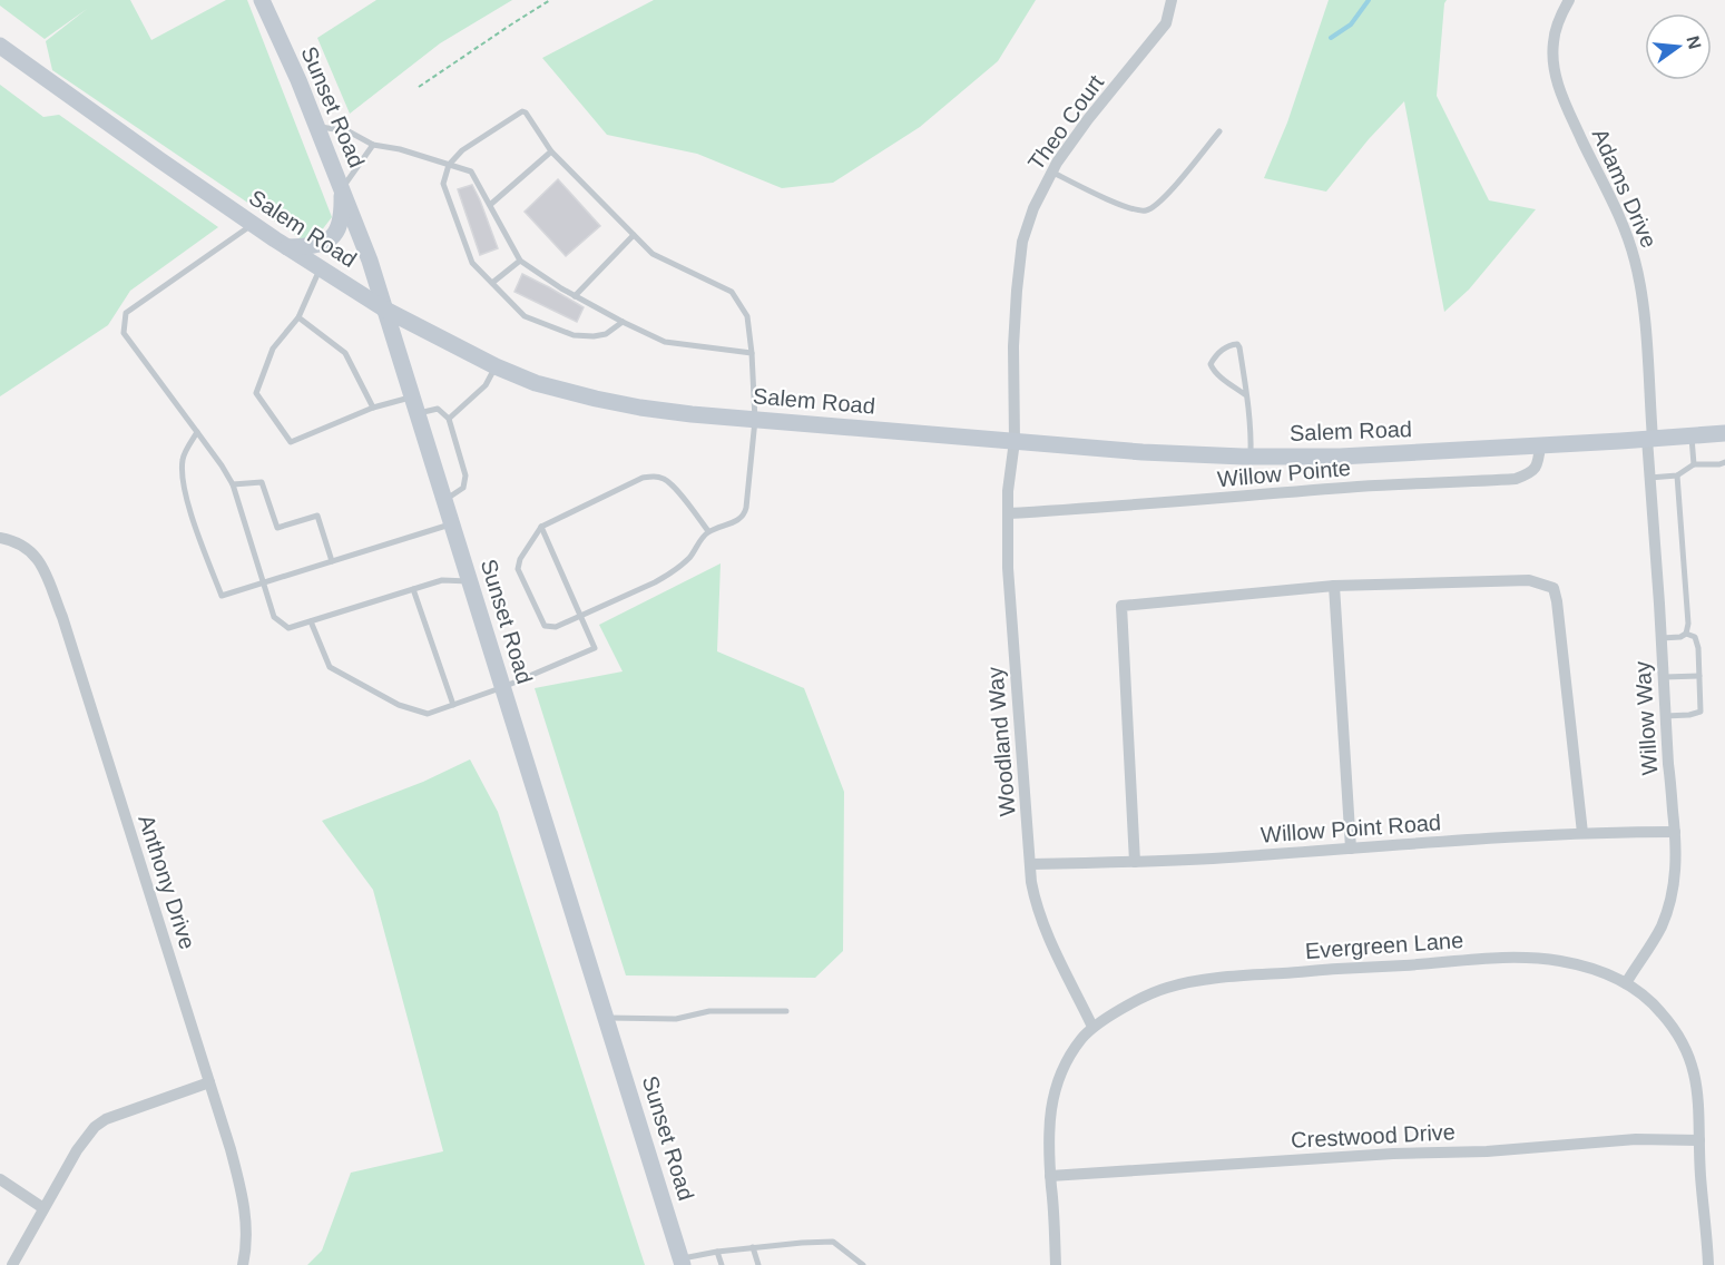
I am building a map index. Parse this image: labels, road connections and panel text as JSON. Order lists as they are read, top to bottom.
{
  "streets": {
    "street": [
      "Sunset Road",
      "Theo Court",
      "Adams Drive",
      "Salem Road",
      "Willow Pointe",
      "Willow Way",
      "Woodland Way",
      "Willow Point Road",
      "Anthony Drive",
      "Evergreen Lane",
      "Crestwood Drive"
    ]
  },
  "crossings": [
    ["Sunset Road", "Salem Road"],
    ["Theo Court", "Salem Road"],
    ["Theo Court", "Woodland Way"],
    ["Adams Drive", "Salem Road"],
    ["Adams Drive", "Willow Way"],
    ["Salem Road", "Willow Pointe"],
    ["Salem Road", "Willow Way"],
    ["Salem Road", "Woodland Way"],
    ["Willow Pointe", "Woodland Way"],
    ["Willow Way", "Willow Point Road"],
    ["Willow Way", "Evergreen Lane"],
    ["Woodland Way", "Willow Point Road"],
    ["Woodland Way", "Evergreen Lane"],
    ["Evergreen Lane", "Crestwood Drive"]
  ],
  "north": "right"
}
